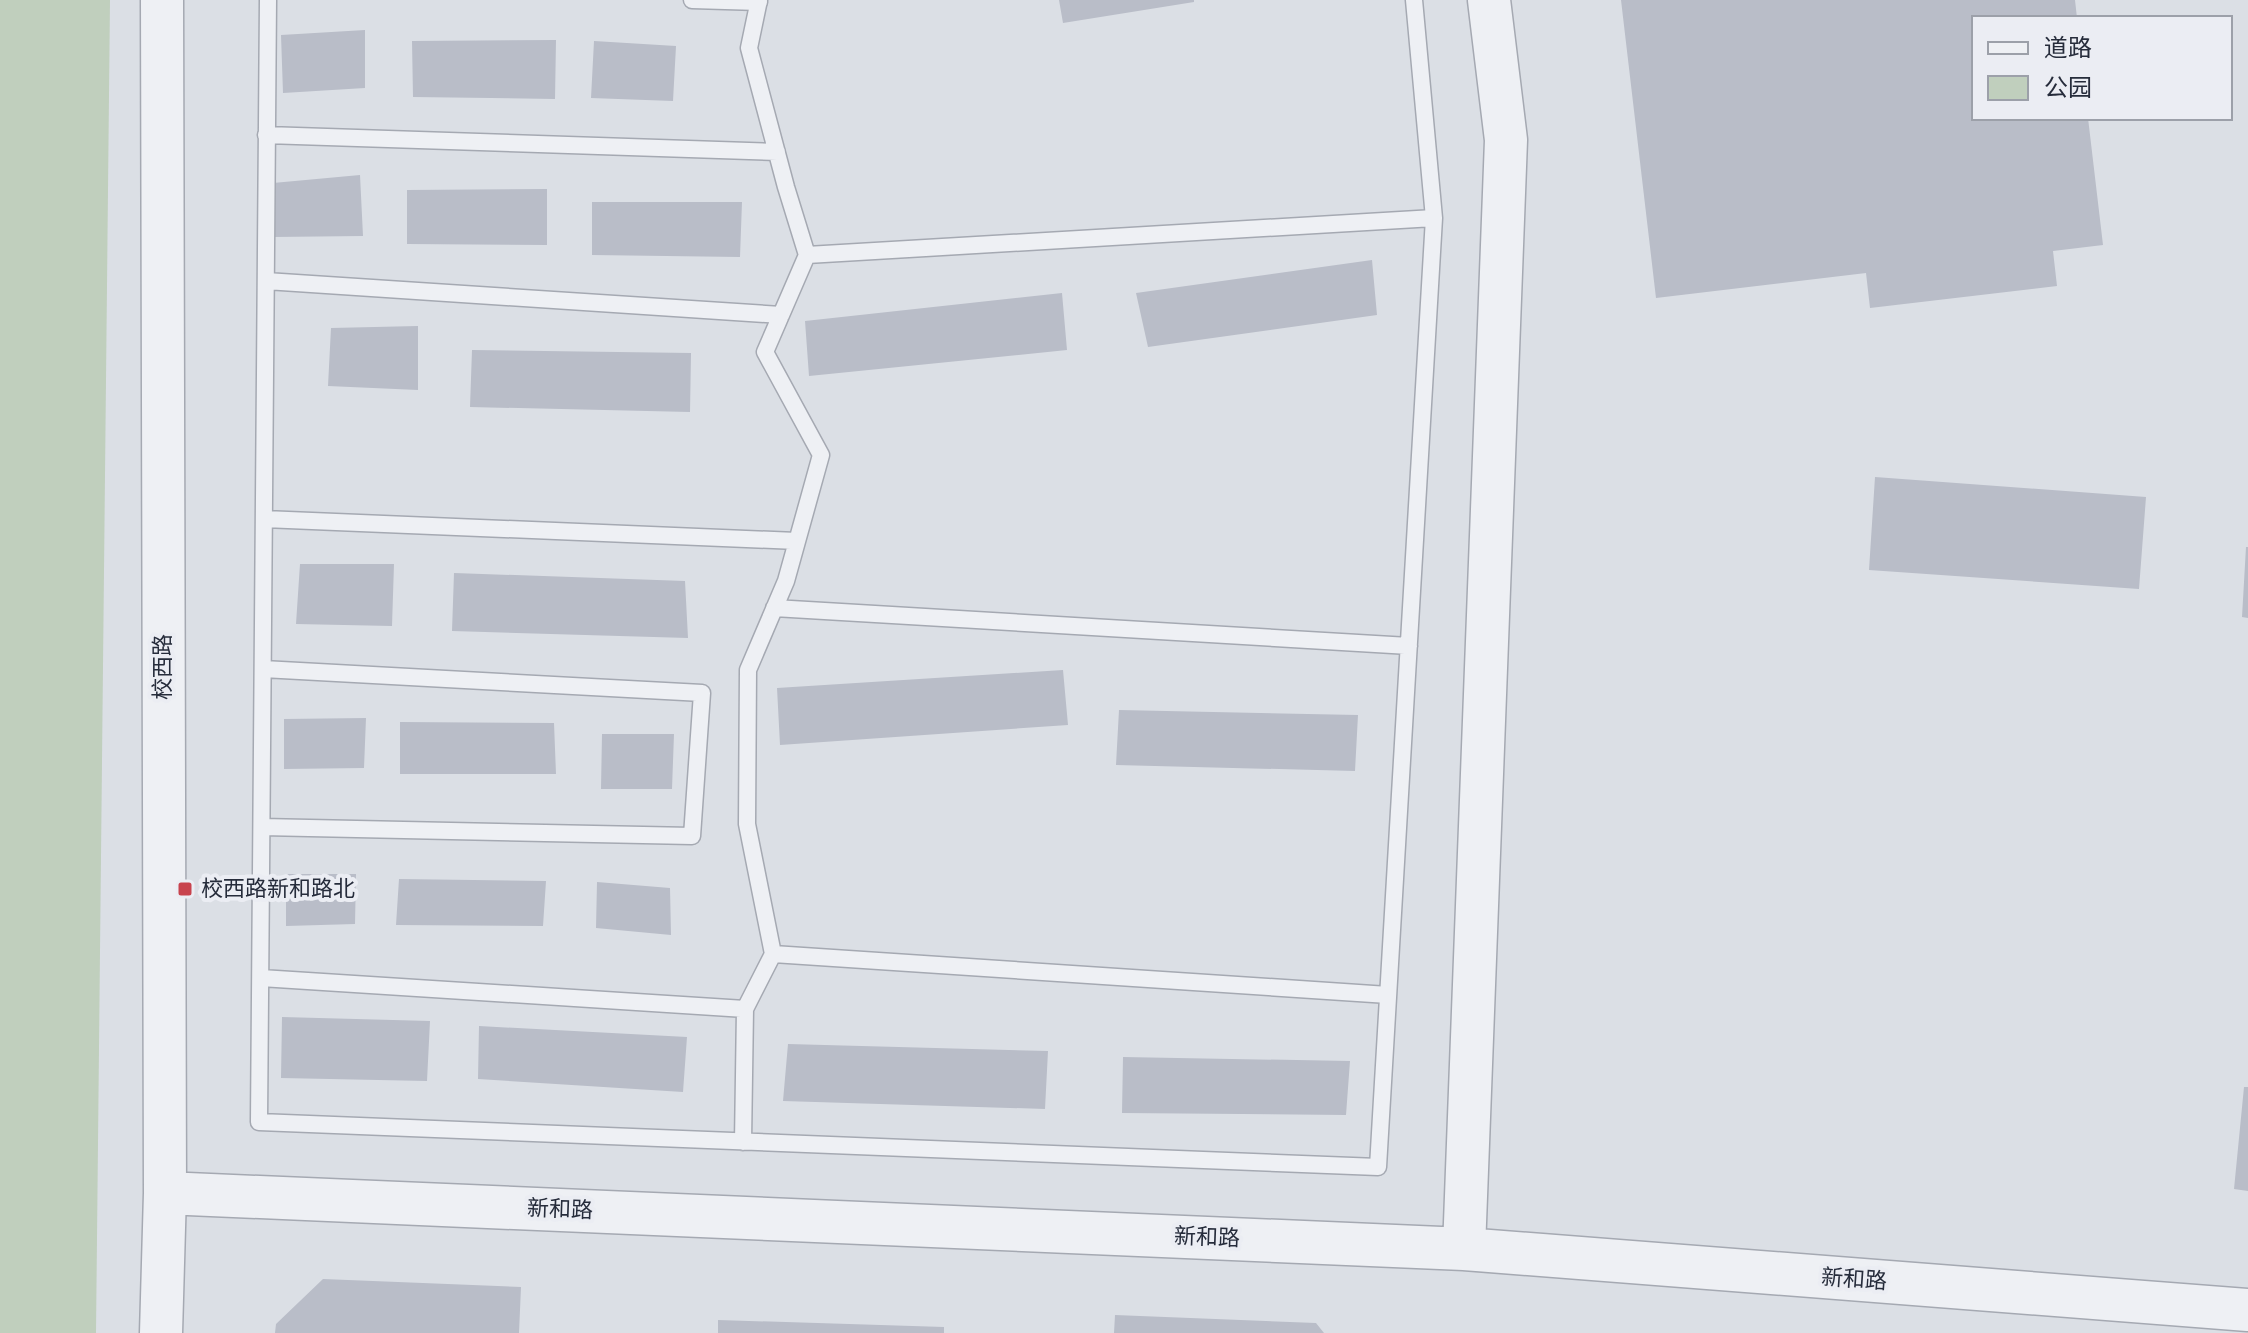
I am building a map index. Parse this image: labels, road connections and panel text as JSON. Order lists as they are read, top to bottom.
{
  "streets": {
    "street": ["校西路", "新和路"]
  },
  "crossings": [
    ["校西路", "新和路"]
  ],
  "places": {
    "transit": ["校西路新和路北"]
  },
  "legend": ["道路", "公园"]
}
